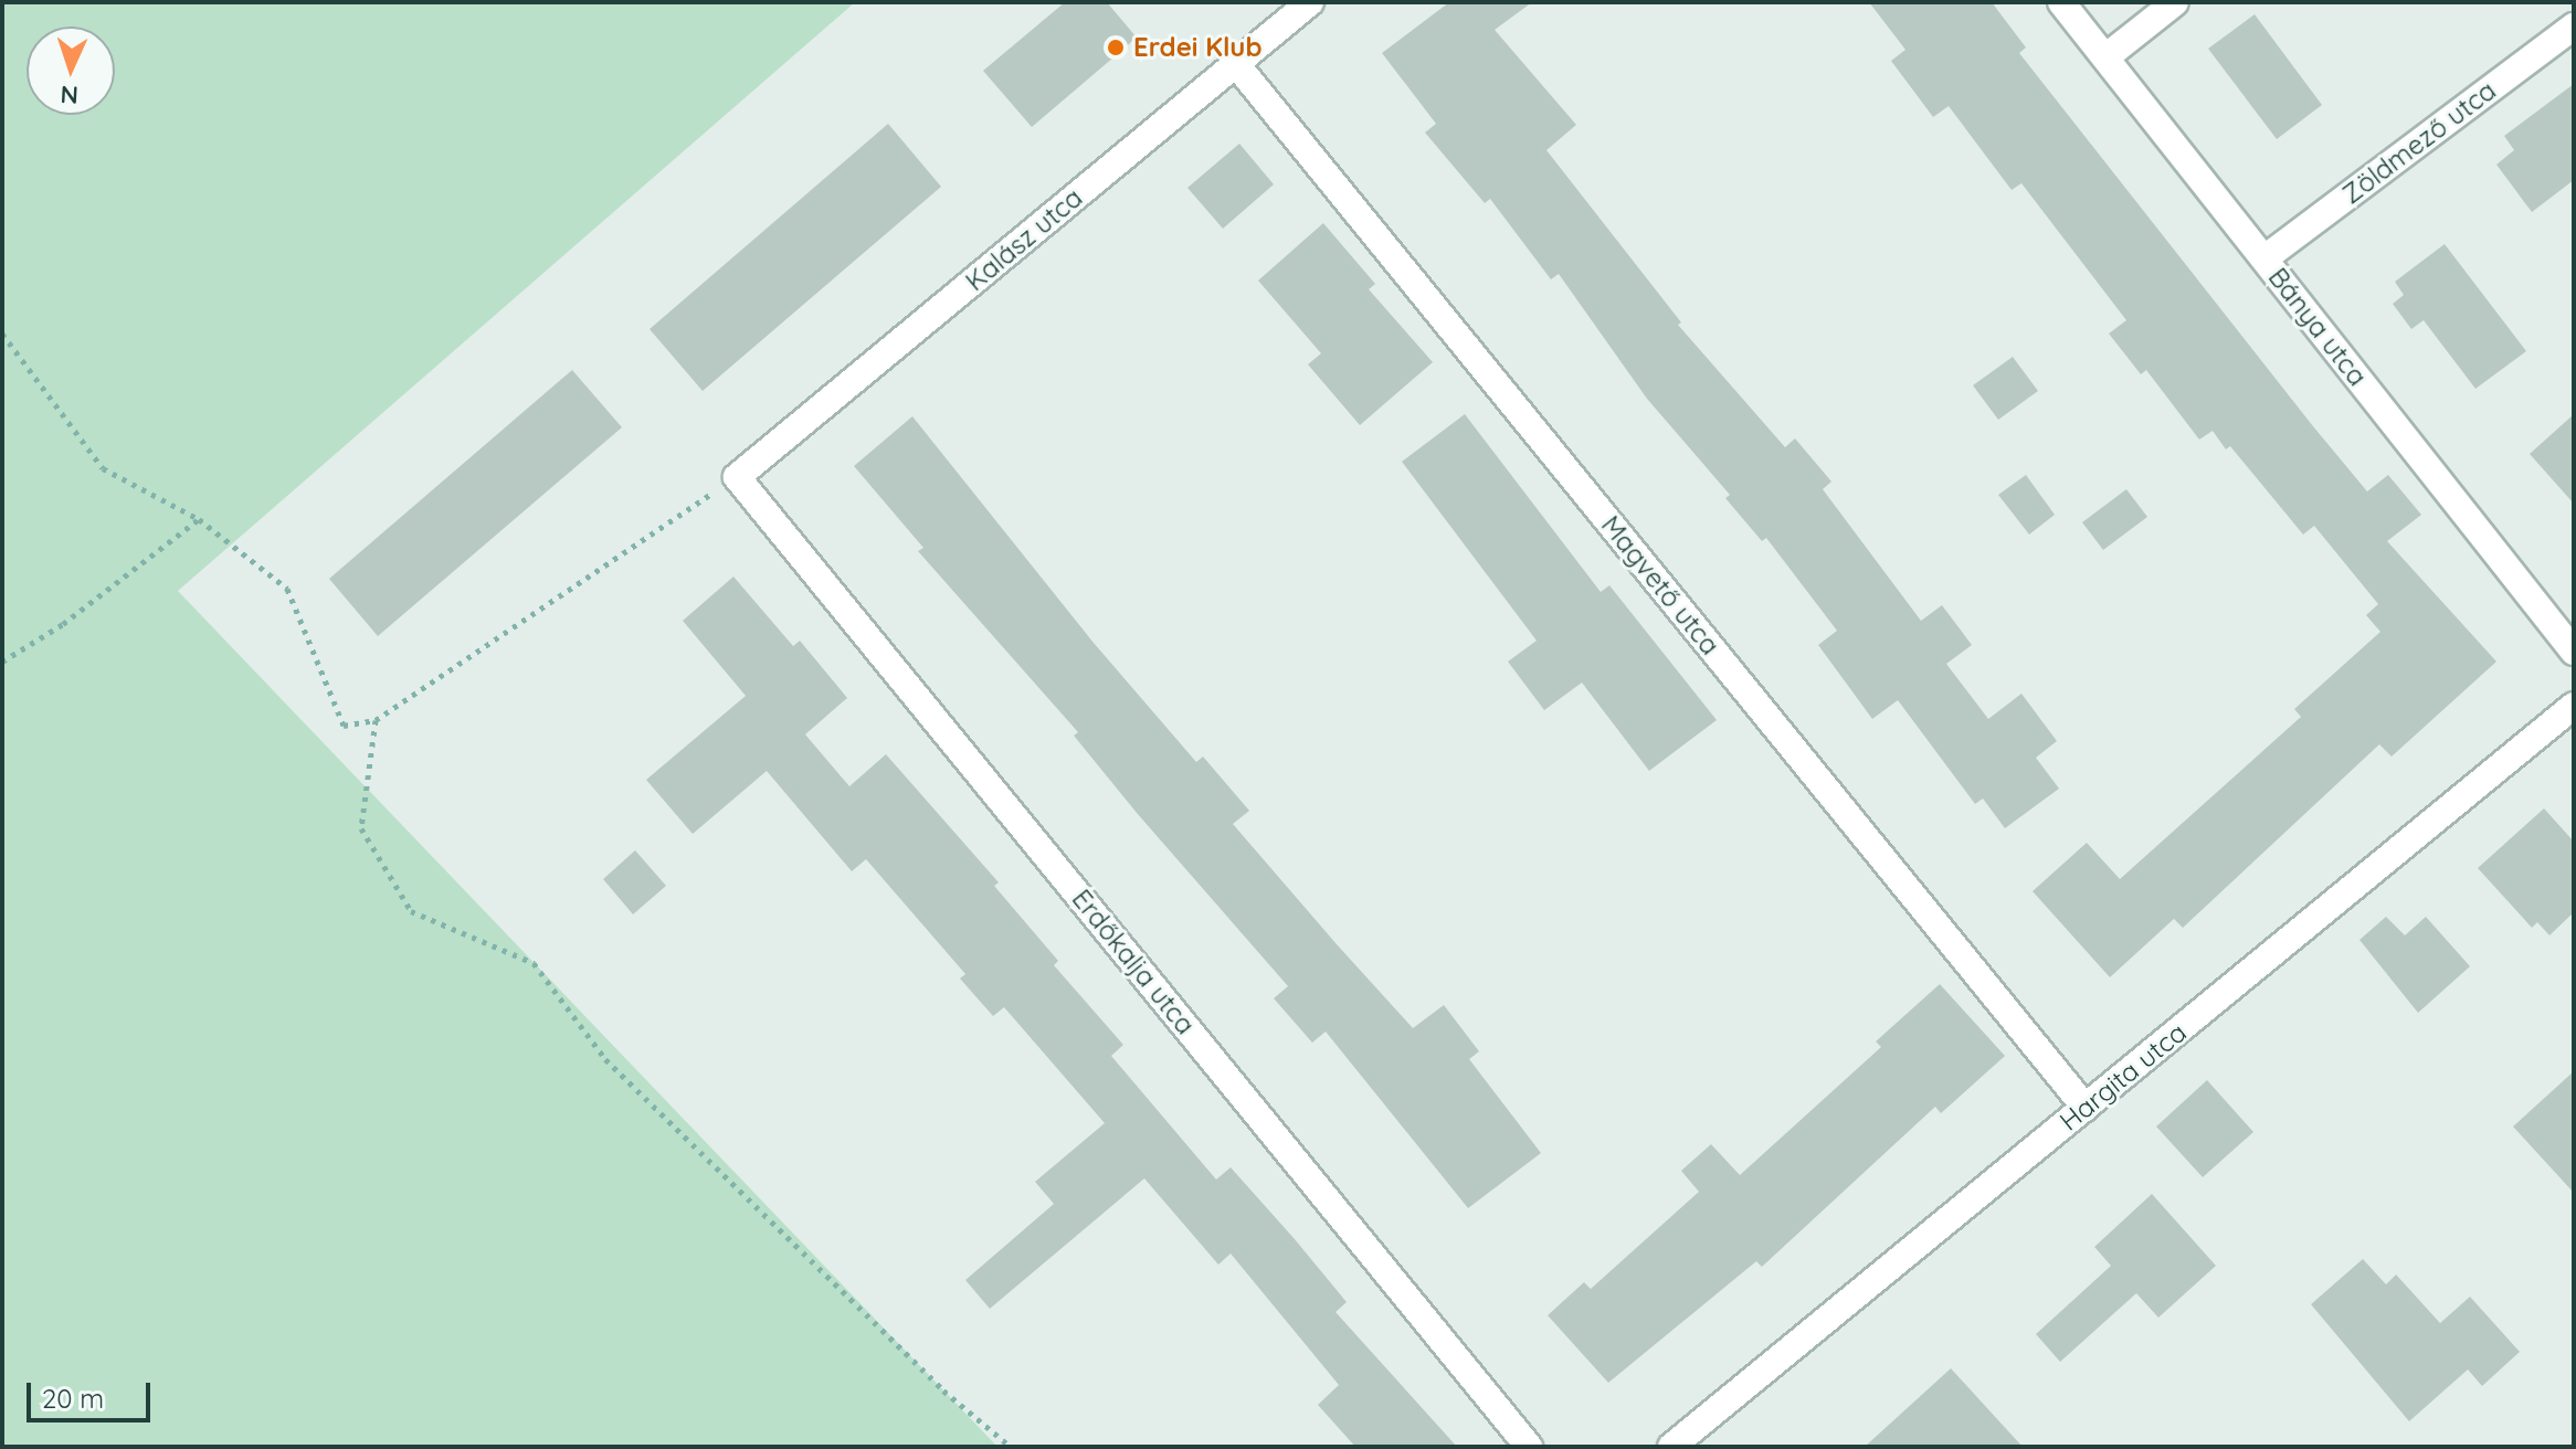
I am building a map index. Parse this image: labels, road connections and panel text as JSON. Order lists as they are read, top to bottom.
{
  "streets": {
    "street": [
      "Zöldmező utca",
      "Kalász utca",
      "Bánya utca",
      "Magvető utca",
      "Erdőkalja utca",
      "Hargita utca"
    ]
  },
  "crossings": [
    ["Zöldmező utca", "Bánya utca"],
    ["Kalász utca", "Magvető utca"],
    ["Kalász utca", "Erdőkalja utca"],
    ["Magvető utca", "Hargita utca"]
  ],
  "places": ["Erdei Klub"],
  "scale_bar": "20 m",
  "north": "bottom"
}
